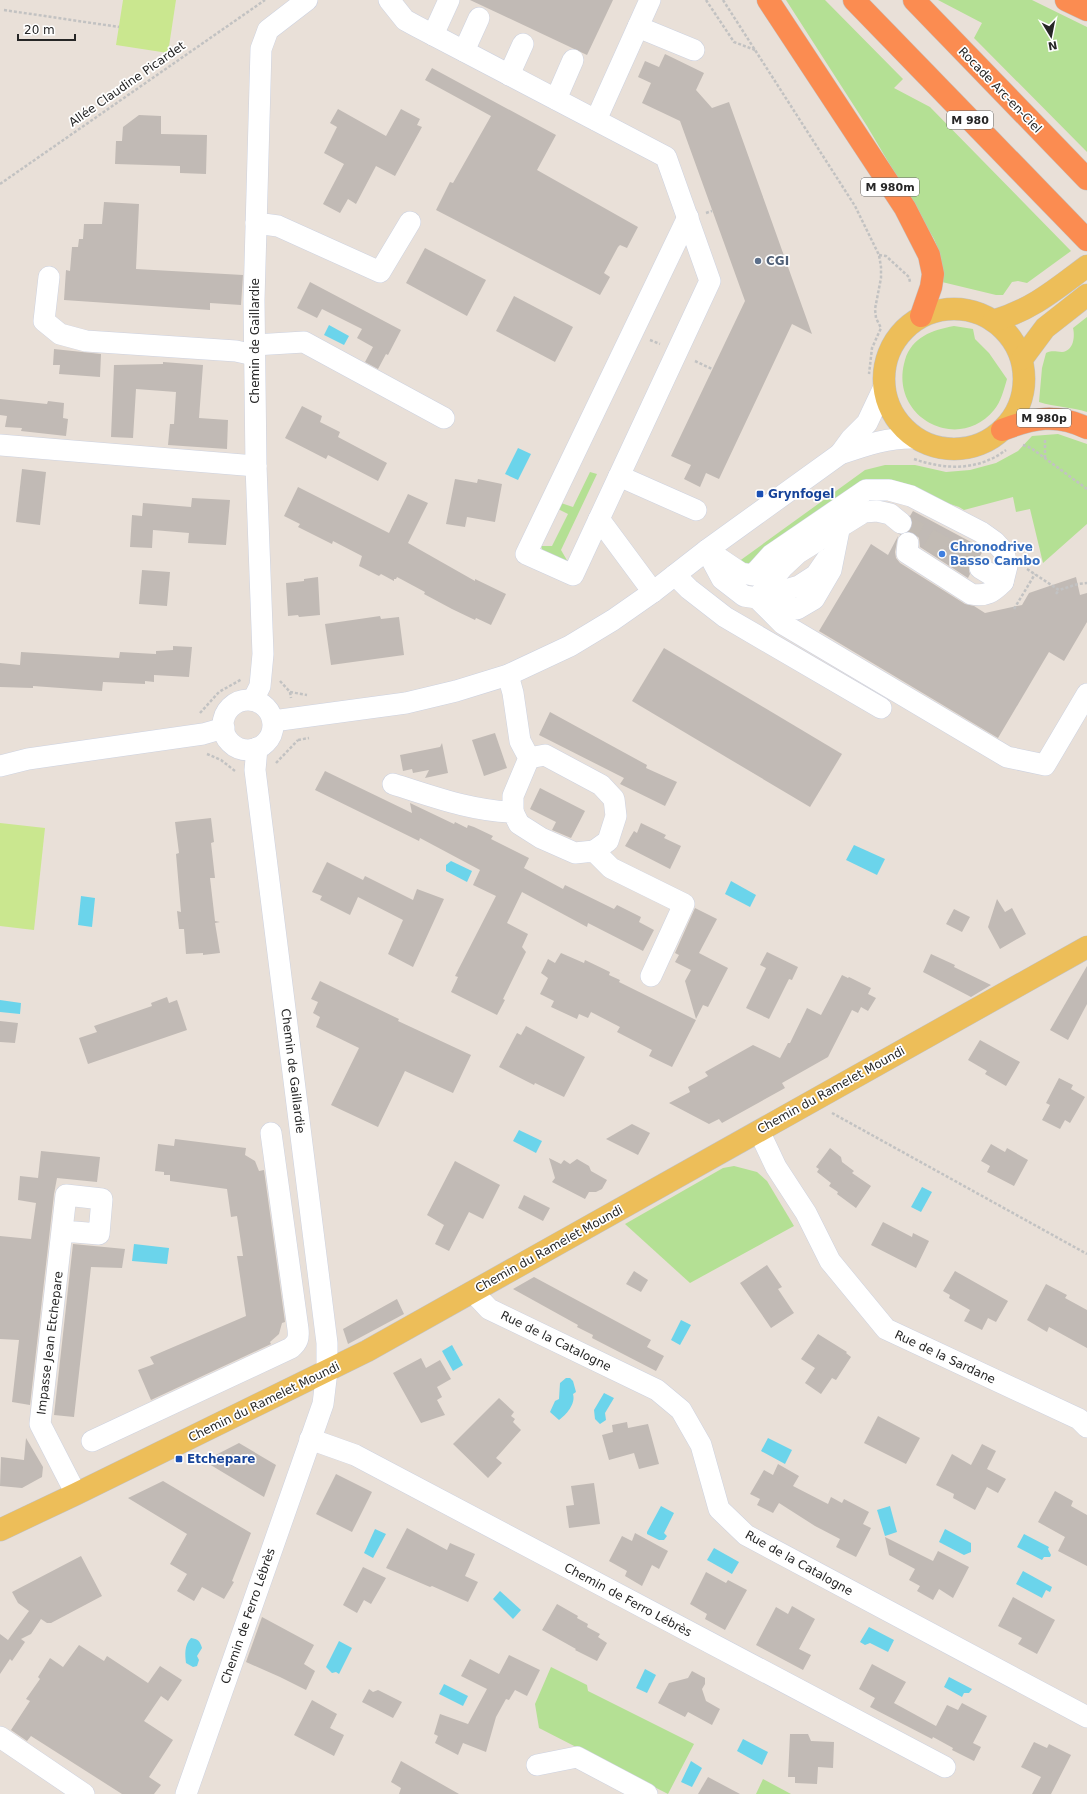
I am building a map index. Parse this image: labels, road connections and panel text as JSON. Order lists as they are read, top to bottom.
{
  "streets": {
    "highway": [
      "Rocade Arc-en-Ciel",
      "M 980",
      "M 980m",
      "M 980p"
    ],
    "main road": ["Chemin du Ramelet Moundi"],
    "street": [
      "Chemin de Gaillardie",
      "Rue de la Catalogne",
      "Impasse Jean Etchepare",
      "Rue de la Sardane",
      "Chemin de Ferro Lébrès"
    ],
    "path": ["Allée Claudine Picardet"]
  },
  "crossings": [
    ["Chemin de Gaillardie", "Chemin du Ramelet Moundi"],
    ["Chemin de Gaillardie", "Chemin de Ferro Lébrès"],
    ["Chemin du Ramelet Moundi", "Rue de la Catalogne"],
    ["Chemin du Ramelet Moundi", "Impasse Jean Etchepare"],
    ["Chemin du Ramelet Moundi", "Rue de la Sardane"],
    ["Chemin du Ramelet Moundi", "Chemin de Ferro Lébrès"]
  ],
  "places": {
    "other": ["CGI", "Chronodrive Basso Cambo"],
    "transit": ["Grynfogel", "Etchepare"]
  },
  "scale_bar": "20 m",
  "north": "bottom"
}
